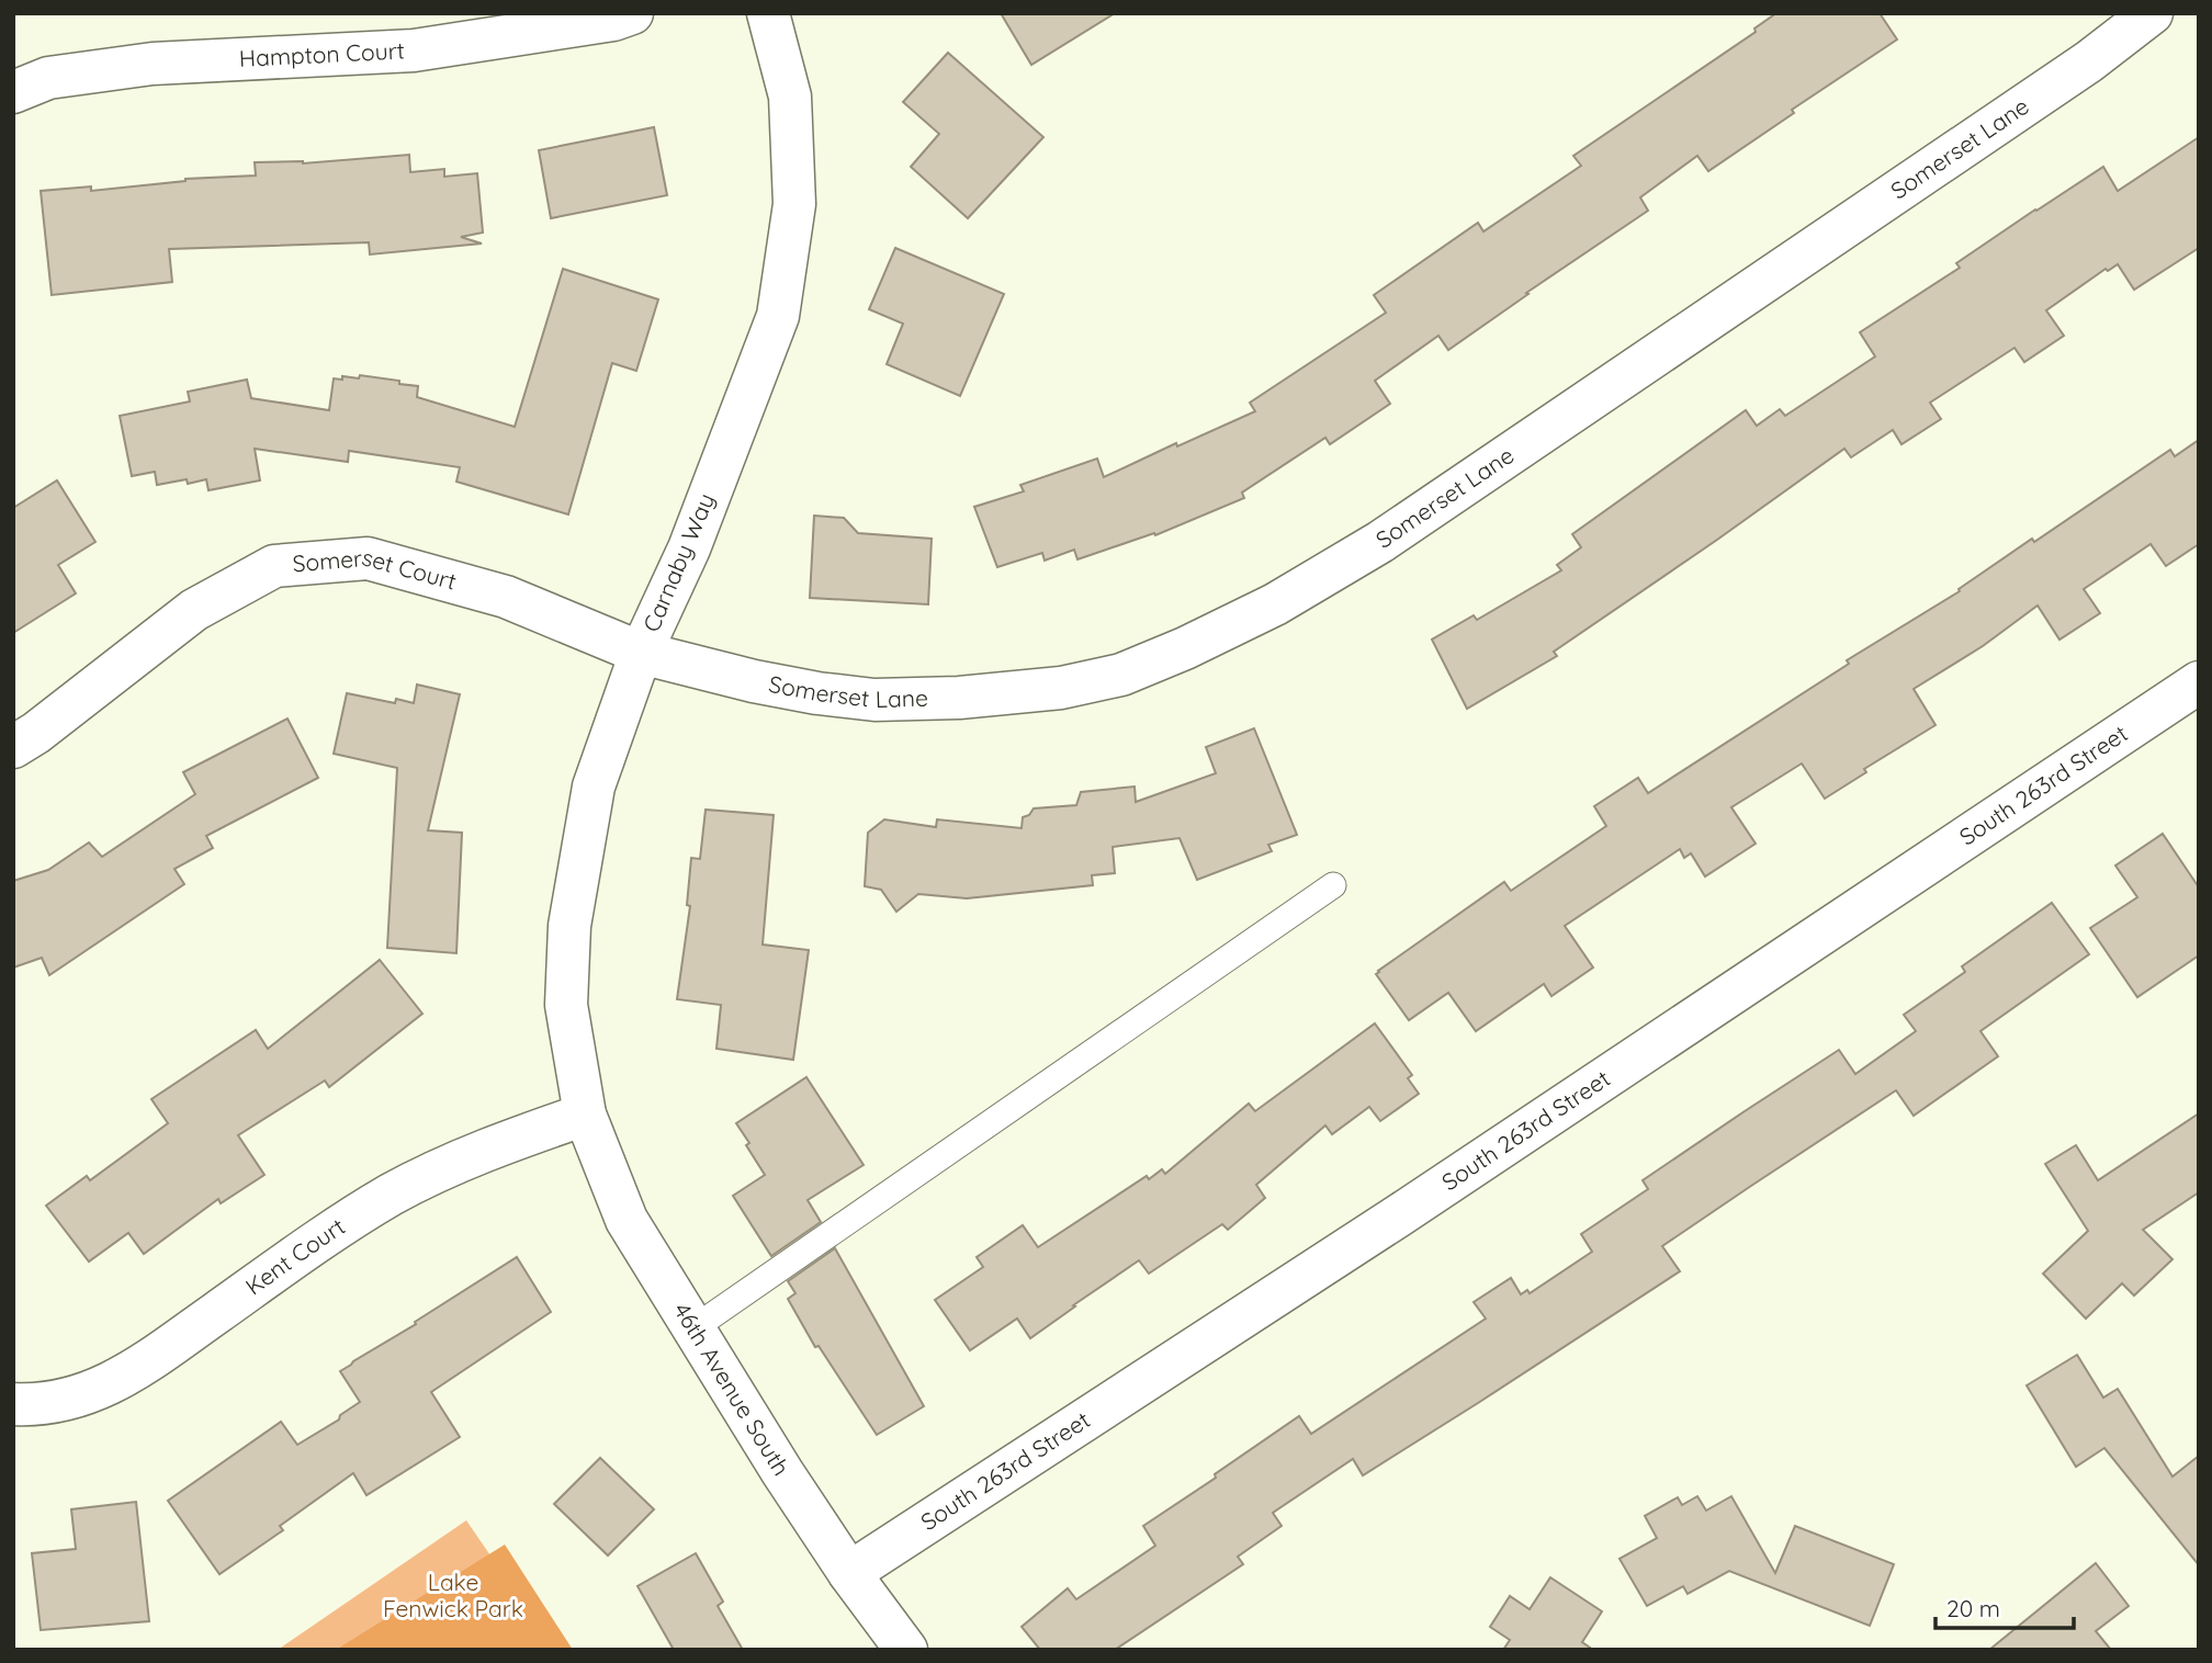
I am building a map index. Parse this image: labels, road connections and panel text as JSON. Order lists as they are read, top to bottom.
{
  "streets": {
    "street": [
      "Hampton Court",
      "Somerset Lane",
      "Carnaby Way",
      "Somerset Court",
      "South 263rd Street",
      "Kent Court",
      "46th Avenue South"
    ]
  },
  "crossings": [
    ["Somerset Lane", "Carnaby Way"],
    ["Somerset Lane", "Somerset Court"],
    ["Carnaby Way", "Somerset Court"],
    ["Carnaby Way", "Kent Court"],
    ["Carnaby Way", "46th Avenue South"],
    ["South 263rd Street", "46th Avenue South"],
    ["Kent Court", "46th Avenue South"]
  ],
  "parks": ["Lake Fenwick Park"],
  "scale_bar": "20 m"
}
